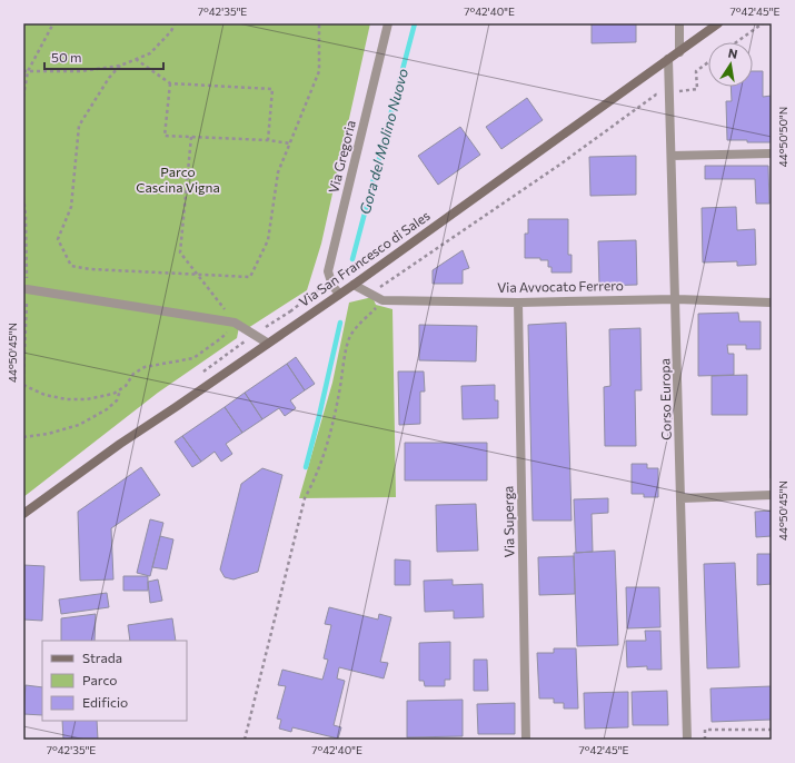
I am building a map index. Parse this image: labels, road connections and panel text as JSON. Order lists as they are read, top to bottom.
{
  "streets": {
    "main road": ["Via San Francesco di Sales"],
    "street": [
      "Via Gregoria",
      "Via Avvocato Ferrero",
      "Corso Europa",
      "Via Superga"
    ]
  },
  "crossings": [
    ["Via Gregoria", "Via San Francesco di Sales"],
    ["Via San Francesco di Sales", "Via Avvocato Ferrero"],
    ["Via San Francesco di Sales", "Corso Europa"],
    ["Via Avvocato Ferrero", "Corso Europa"],
    ["Via Avvocato Ferrero", "Via Superga"]
  ],
  "water": ["Gora del Molino Nuovo"],
  "parks": ["Parco Cascina Vigna"],
  "legend": ["Strada", "Parco", "Edificio"],
  "scale_bar": "50 m",
  "north": "top",
  "coordinates": [
    "7°42'35\"E",
    "7°42'40\"E",
    "7°42'45\"E",
    "44°50'50\"N",
    "44°50'45\"N"
  ]
}
